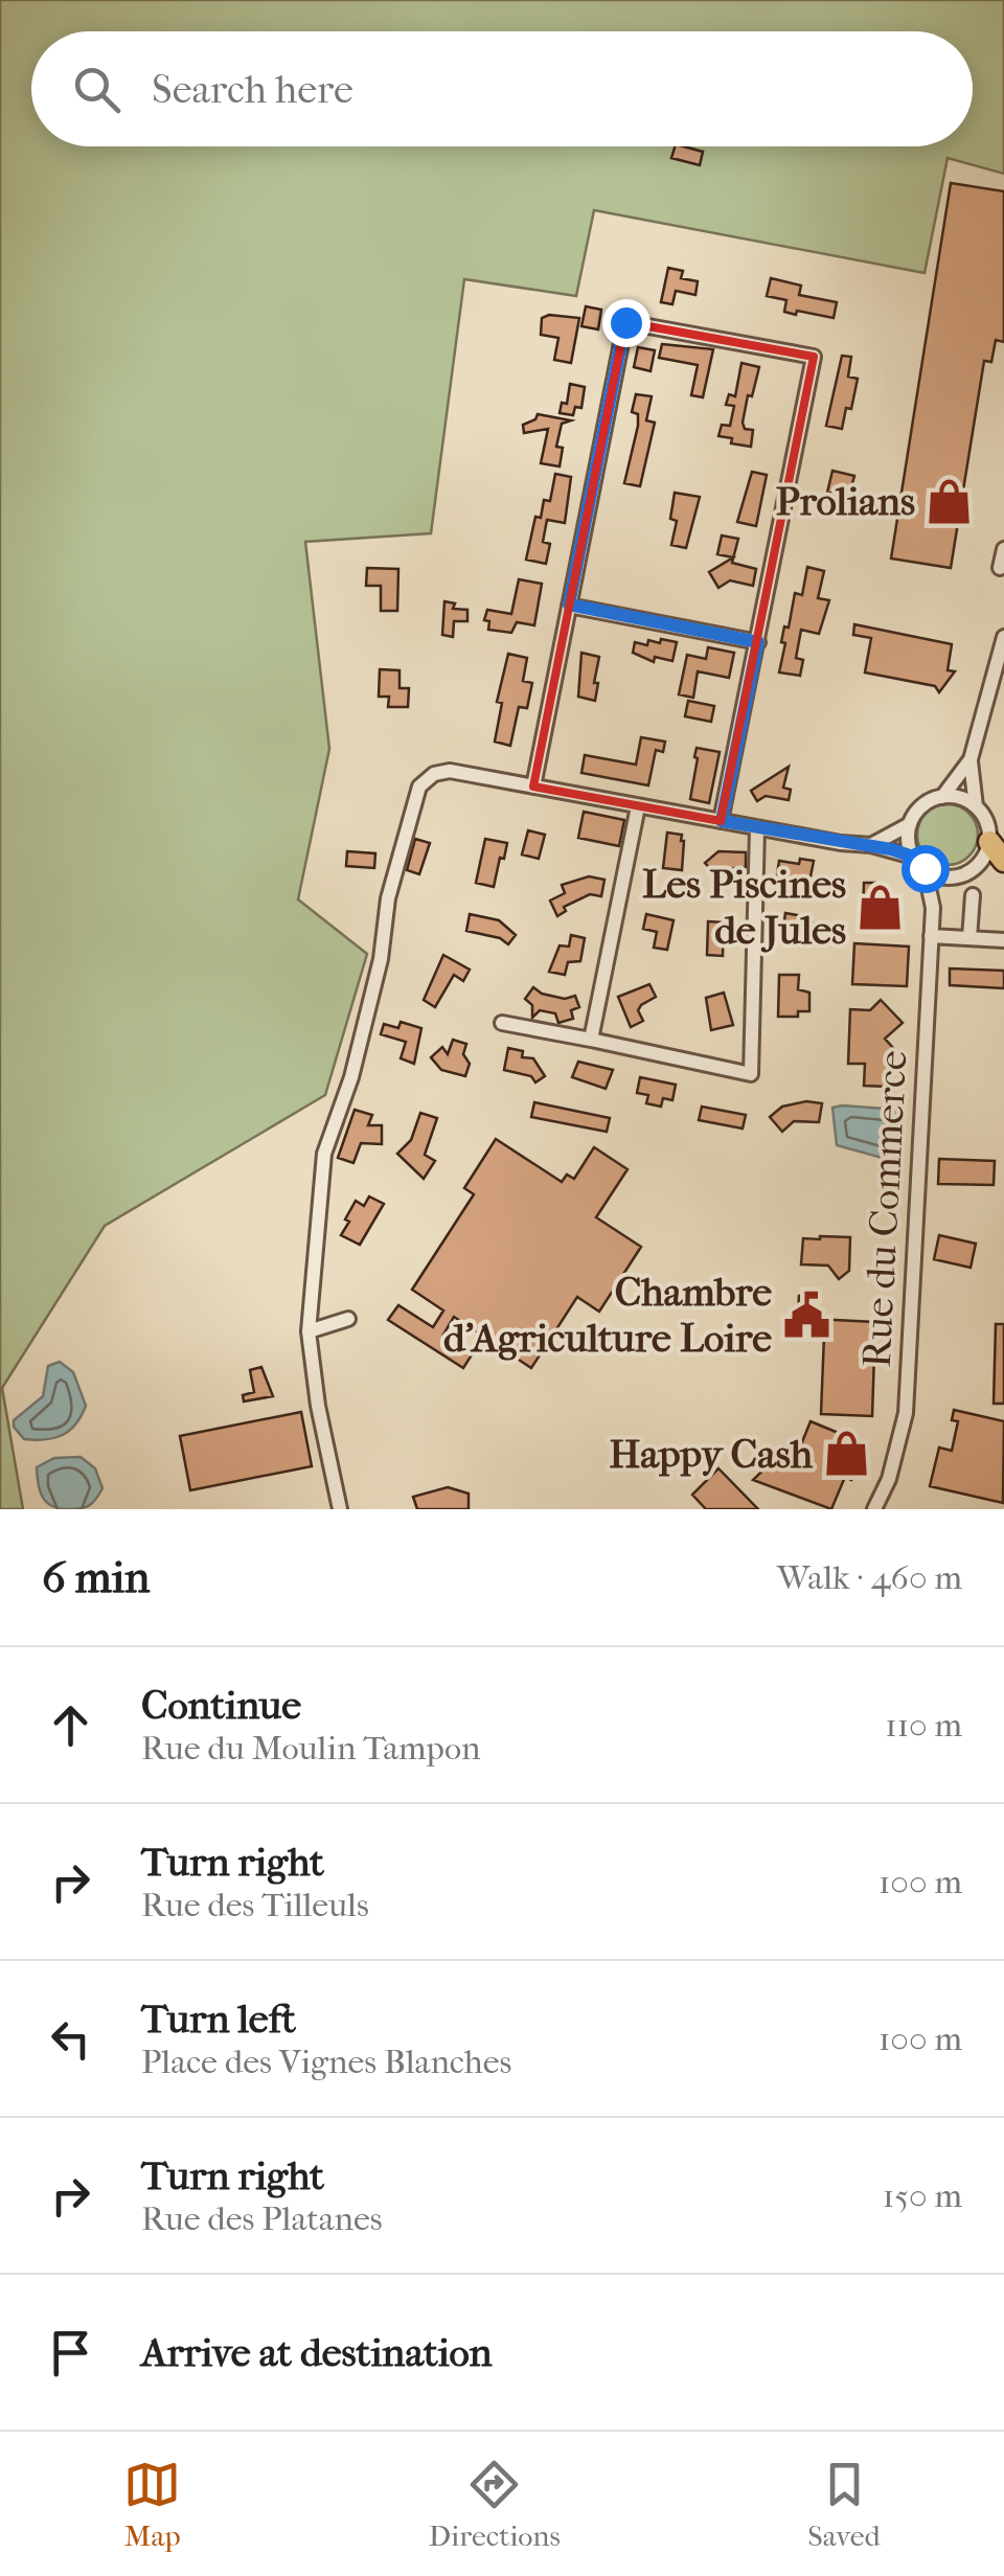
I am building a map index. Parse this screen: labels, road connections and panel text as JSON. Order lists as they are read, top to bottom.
{
  "streets": {
    "street": ["Rue du Commerce"]
  },
  "places": {
    "shop": ["Prolians", "Les Piscines de Jules", "Happy Cash"],
    "public building": ["Chambre d'Agriculture Loire"]
  },
  "page": {
    "search": "Search here",
    "heading": ["6 min", "Walk · 460 m"],
    "list": [
      ["Continue", "Rue du Moulin Tampon", "110 m"],
      ["Turn right", "Rue des Tilleuls", "100 m"],
      ["Turn left", "Place des Vignes Blanches", "100 m"],
      ["Turn right", "Rue des Platanes", "150 m"],
      "Arrive at destination"
    ],
    "nav": ["Map", "Directions", "Saved"]
  }
}
